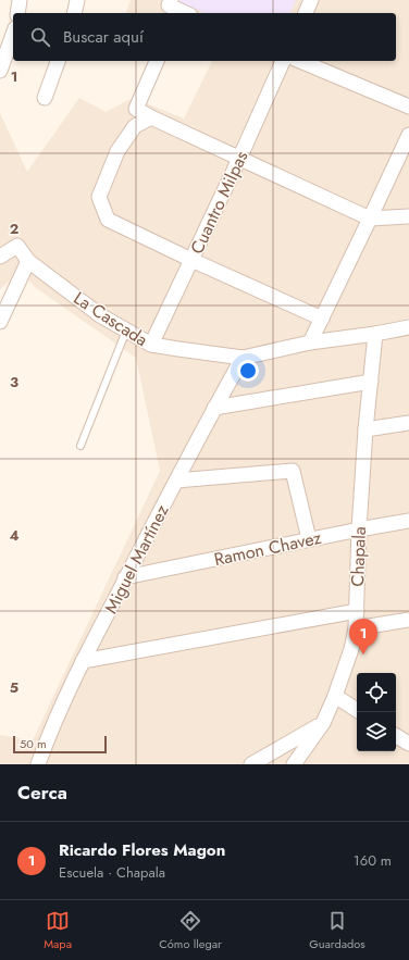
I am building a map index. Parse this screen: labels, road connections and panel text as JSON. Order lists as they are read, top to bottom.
{
  "streets": {
    "street": [
      "Cuantro Milpas",
      "La Cascada",
      "Ramon Chavez",
      "Chapala",
      "Miguel Martínez"
    ]
  },
  "crossings": [
    ["Cuantro Milpas", "La Cascada"],
    ["La Cascada", "Chapala"],
    ["La Cascada", "Miguel Martínez"],
    ["Ramon Chavez", "Chapala"],
    ["Ramon Chavez", "Miguel Martínez"]
  ],
  "scale_bar": "50 m",
  "page": {
    "search": "Buscar aquí",
    "pins": "1",
    "scale": "50 m",
    "heading": "Cerca",
    "list": [
      {
        "mark": "1",
        "name": "Ricardo Flores Magon",
        "note": "Escuela · Chapala",
        "value": "160 m"
      }
    ],
    "nav": ["Mapa", "Cómo llegar", "Guardados"]
  },
  "grid": {
    "rows": [
      "1",
      "2",
      "3",
      "4",
      "5"
    ]
  }
}
